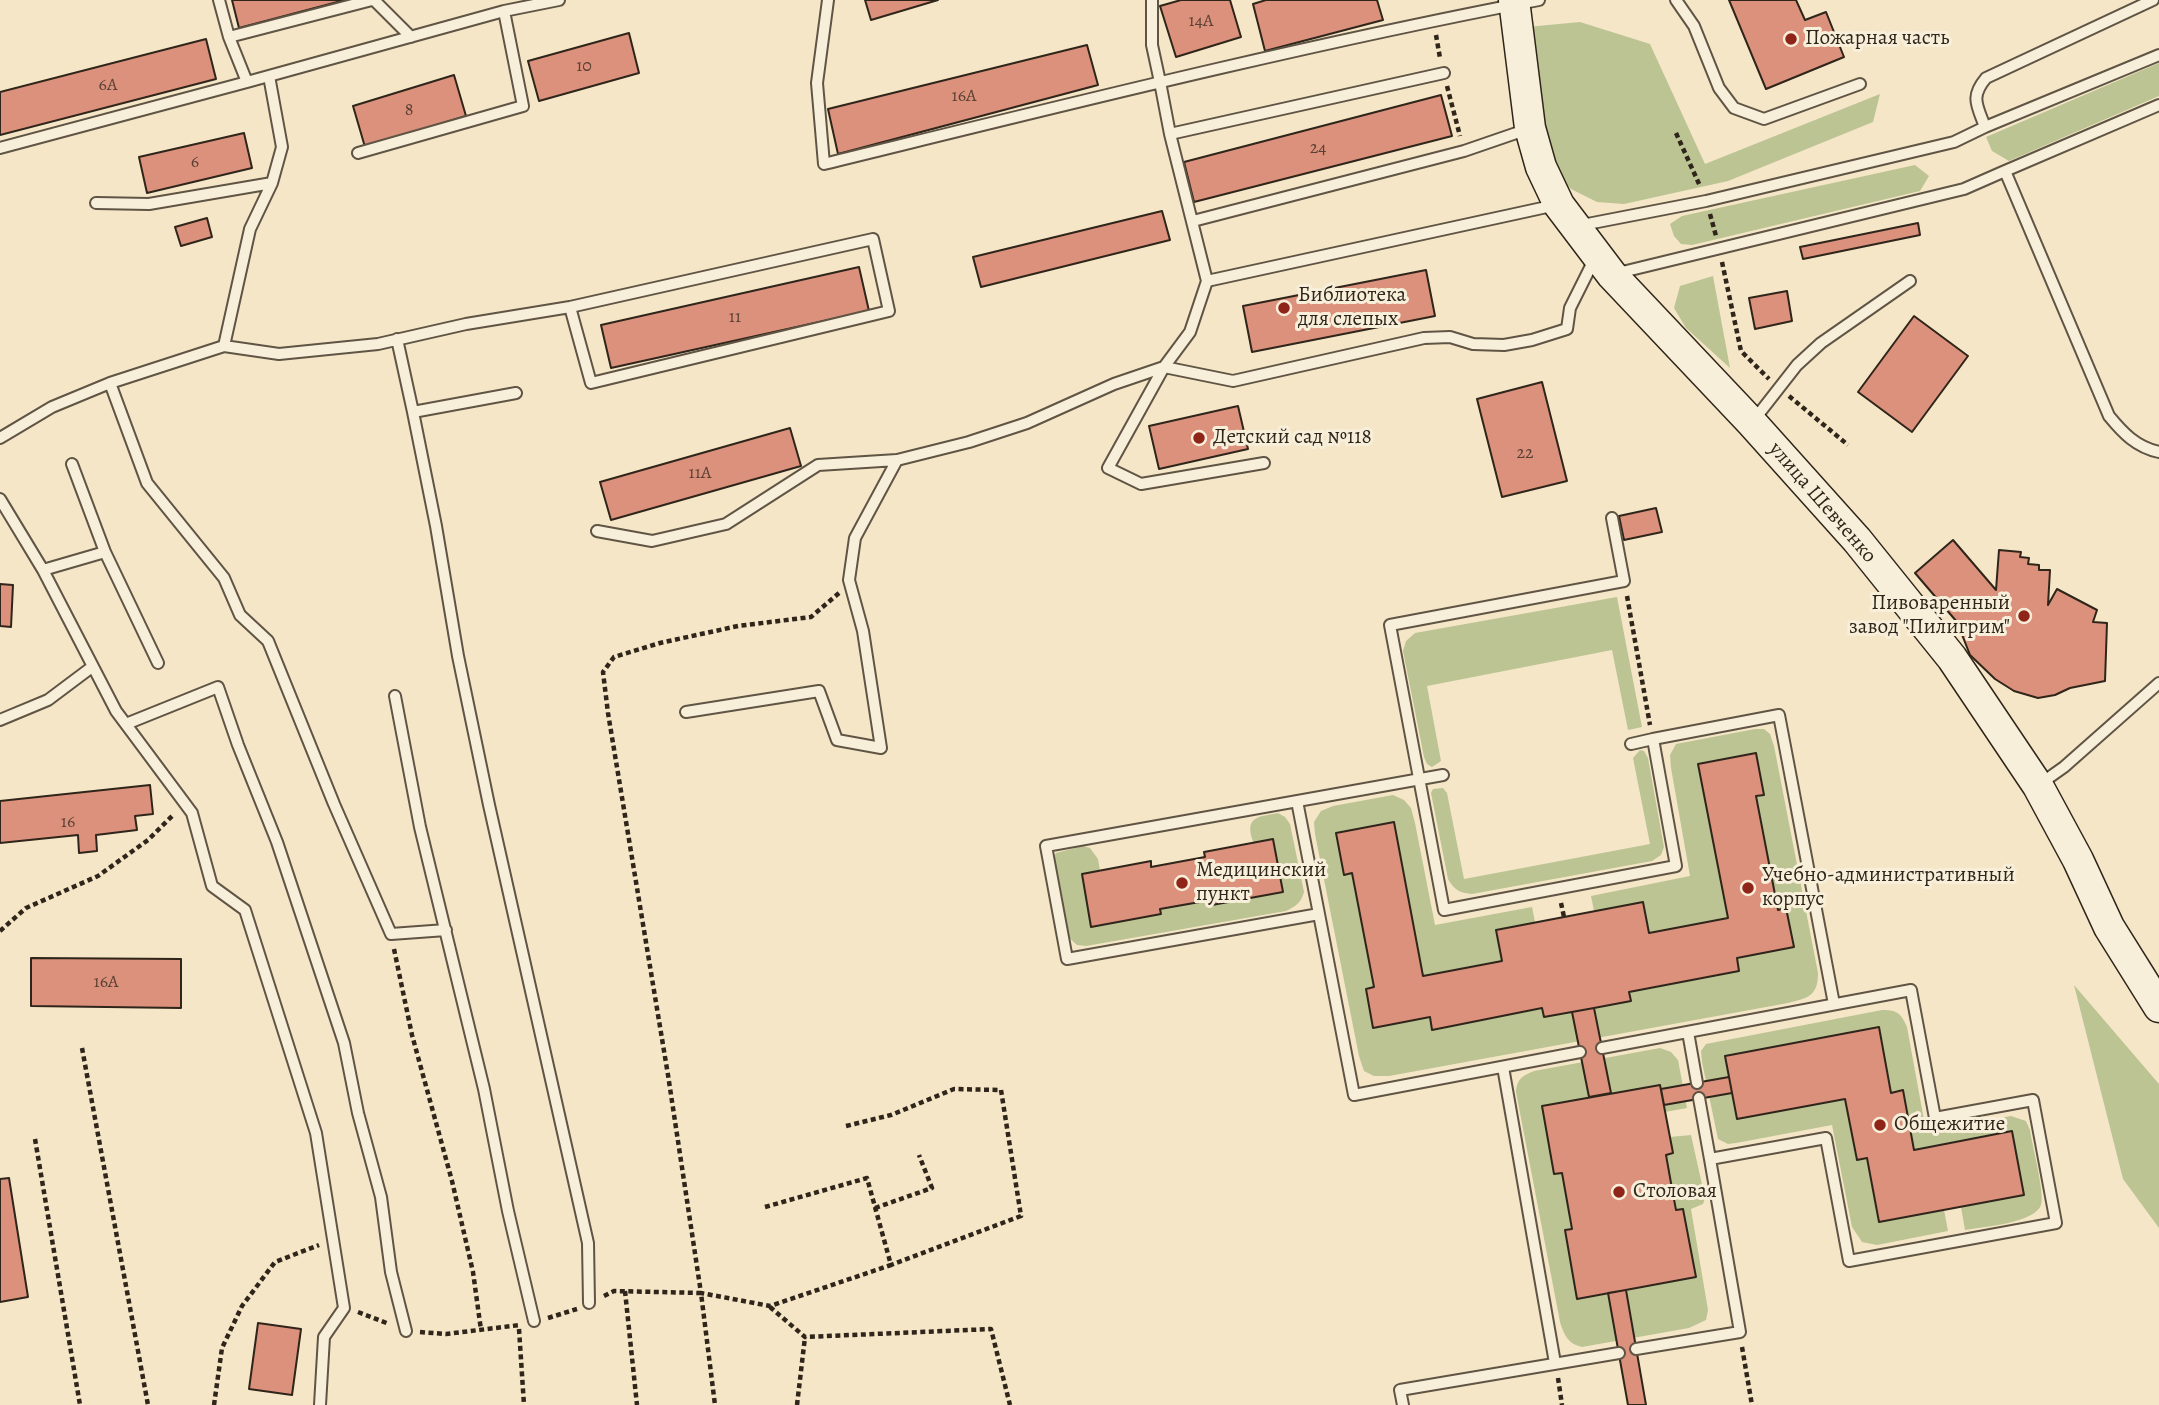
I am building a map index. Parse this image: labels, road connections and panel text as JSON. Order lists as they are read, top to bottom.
{
  "streets": {
    "main road": ["улица Шевченко"]
  },
  "places": [
    "Пожарная часть",
    "Библиотека для слепых",
    "Детский сад №118",
    "Пивоваренный завод \"Пилигрим\"",
    "Медицинский пункт",
    "Учебно-административный корпус",
    "Общежитие",
    "Столовая"
  ],
  "house_numbers": [
    "14А",
    "10",
    "6А",
    "16А",
    "8",
    "24",
    "6",
    "11",
    "22",
    "11А",
    "16",
    "16А"
  ]
}
